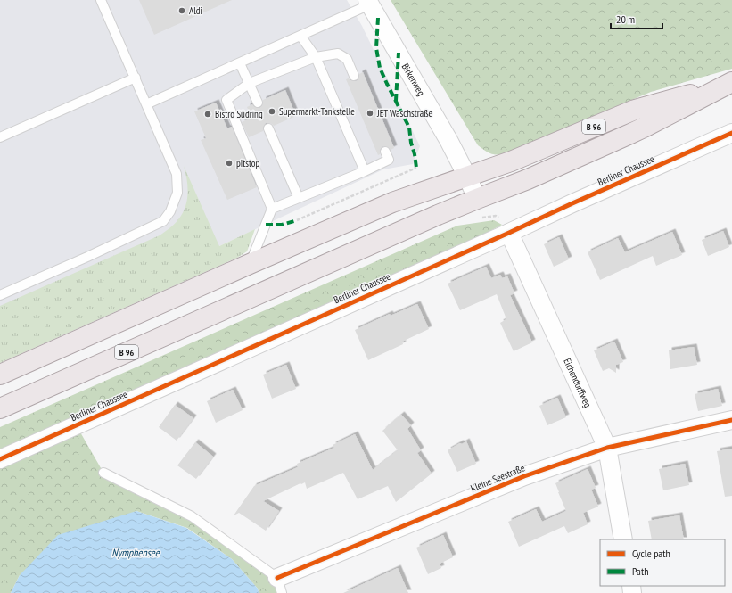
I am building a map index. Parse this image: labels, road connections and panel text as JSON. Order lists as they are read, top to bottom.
{
  "streets": {
    "main road": ["B 96"],
    "street": [
      "Birkenweg",
      "Berliner Chaussee",
      "Eichendorffweg",
      "Kleine Seestraße"
    ]
  },
  "crossings": [
    ["Birkenweg", "B 96"],
    ["Berliner Chaussee", "Eichendorffweg"],
    ["Eichendorffweg", "Kleine Seestraße"]
  ],
  "water": ["Nymphensee"],
  "places": [
    "Aldi",
    "Supermarkt-Tankstelle",
    "JET Waschstraße",
    "Bistro Südring",
    "pitstop"
  ],
  "legend": ["Cycle path", "Path"],
  "scale_bar": "20 m"
}
